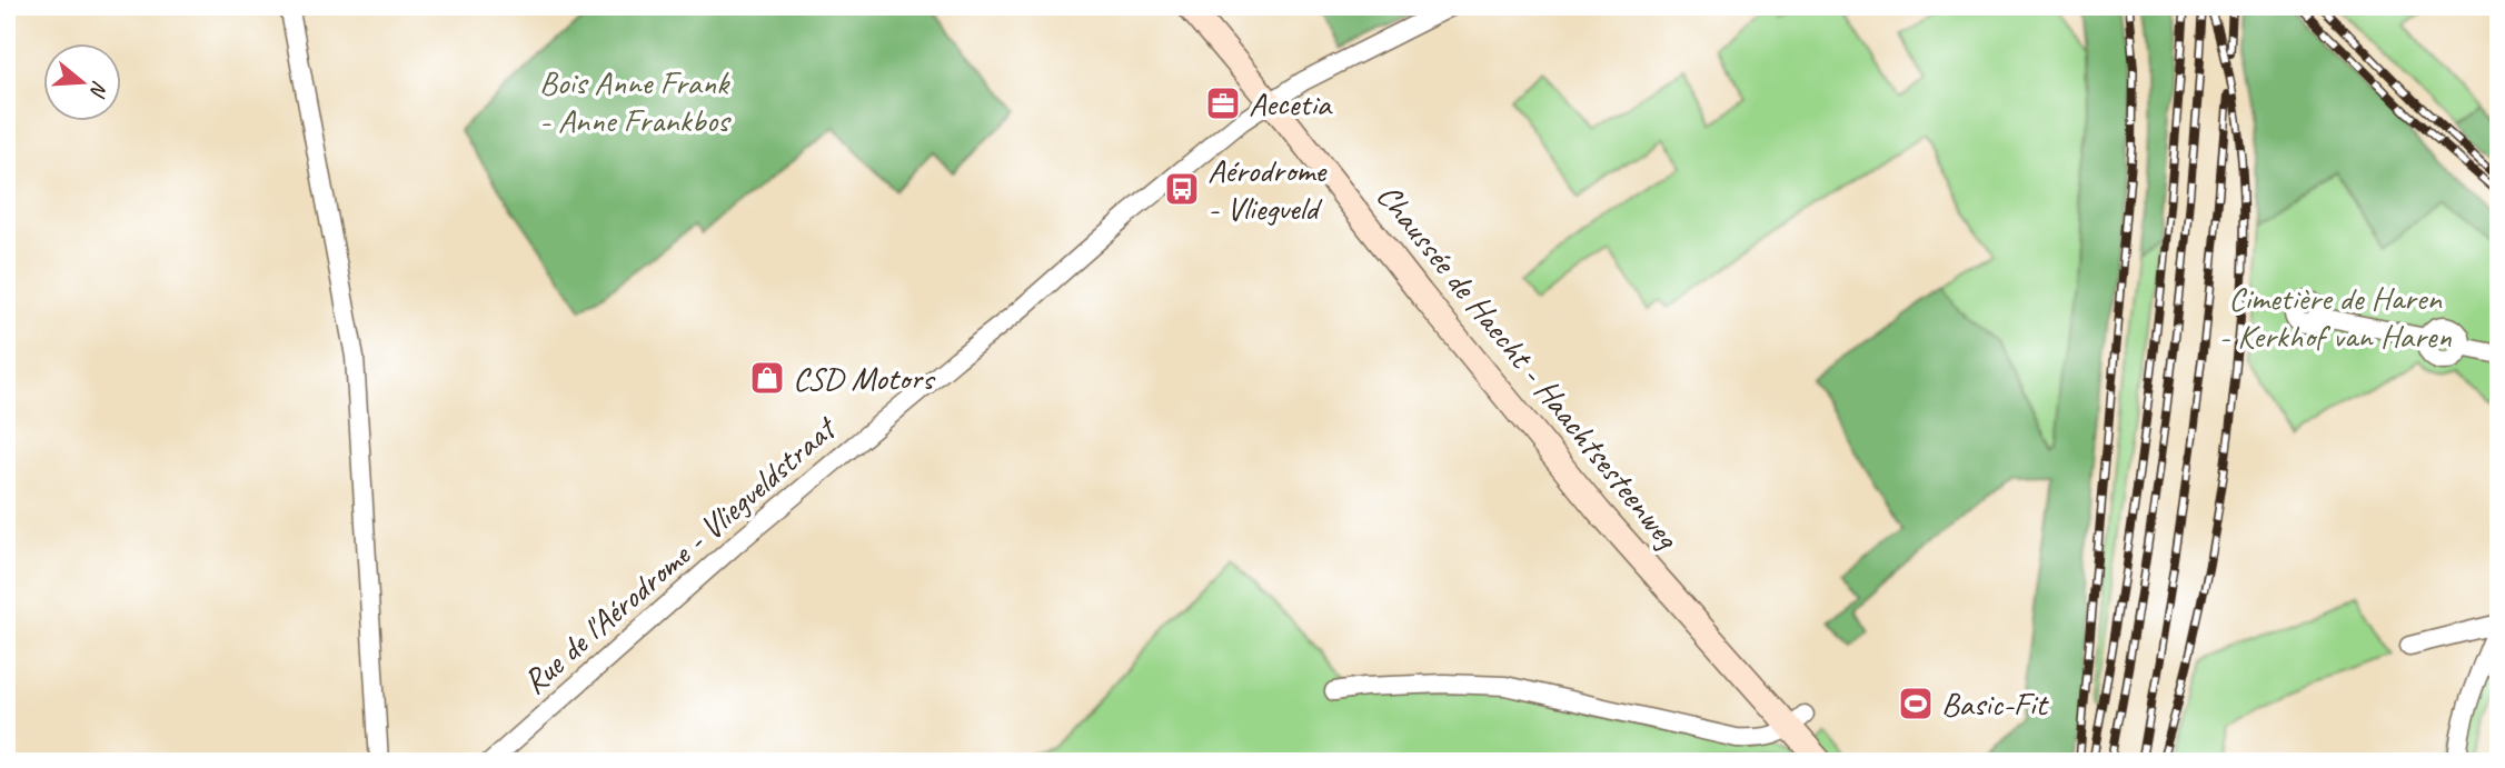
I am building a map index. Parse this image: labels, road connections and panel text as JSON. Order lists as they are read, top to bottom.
{
  "streets": {
    "main road": ["Chaussée de Haecht - Haachtsesteenweg"],
    "street": ["Rue de l'Aérodrome - Vliegveldstraat"]
  },
  "crossings": [
    ["Chaussée de Haecht - Haachtsesteenweg", "Rue de l'Aérodrome - Vliegveldstraat"]
  ],
  "parks": ["Bois Anne Frank - Anne Frankbos", "Cimetière de Haren - Kerkhof van Haren"],
  "places": {
    "office": ["Aecetia"],
    "bus stop": ["Aérodrome - Vliegveld"],
    "shop": ["CSD Motors"],
    "sports": ["Basic-Fit"]
  },
  "north": "right"
}
